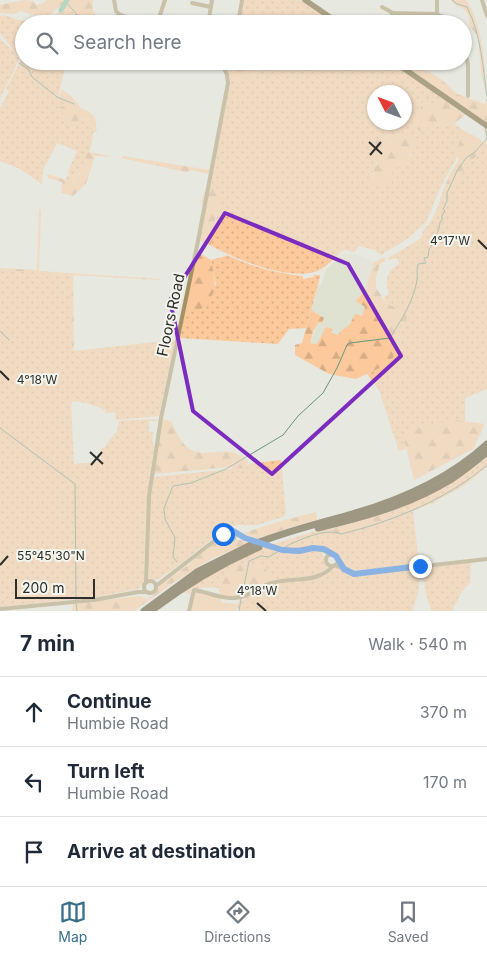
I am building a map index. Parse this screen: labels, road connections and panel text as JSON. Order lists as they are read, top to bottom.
{
  "streets": {
    "street": ["Floors Road"]
  },
  "scale_bar": "200 m",
  "north": "top left",
  "page": {
    "search": "Search here",
    "scale": "200 m",
    "heading": ["7 min", "Walk · 540 m"],
    "list": [
      ["Continue", "Humbie Road", "370 m"],
      ["Turn left", "Humbie Road", "170 m"],
      "Arrive at destination"
    ],
    "nav": ["Map", "Directions", "Saved"]
  },
  "coordinates": ["4°17'W", "4°18'W", "55°45'30\"N"]
}
